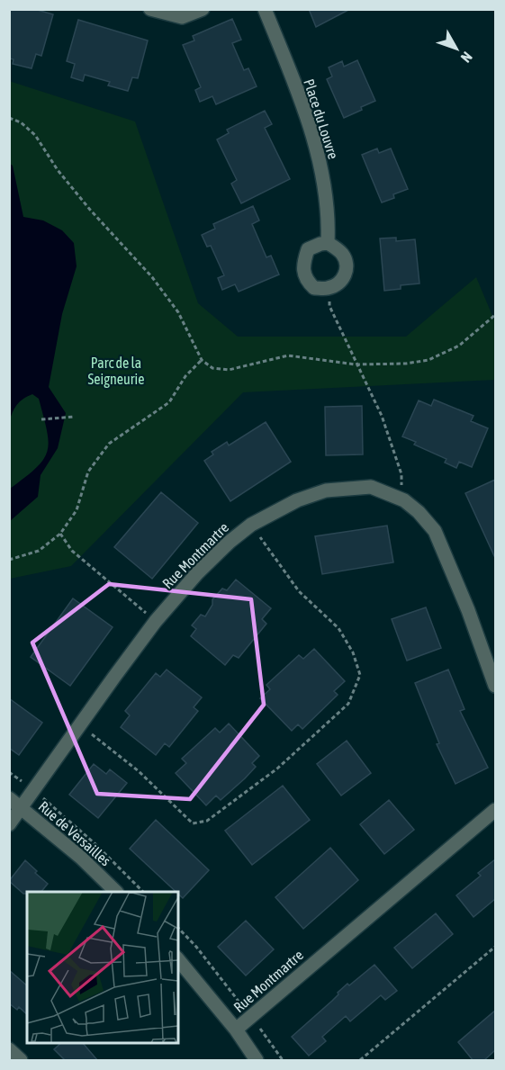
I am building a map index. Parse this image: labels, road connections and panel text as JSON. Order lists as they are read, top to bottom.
{
  "streets": {
    "street": ["Place du Louvre", "Rue Montmartre", "Rue de Versailles"]
  },
  "crossings": [
    ["Rue Montmartre", "Rue de Versailles"]
  ],
  "parks": ["Parc de la Seigneurie"],
  "north": "bottom right"
}
